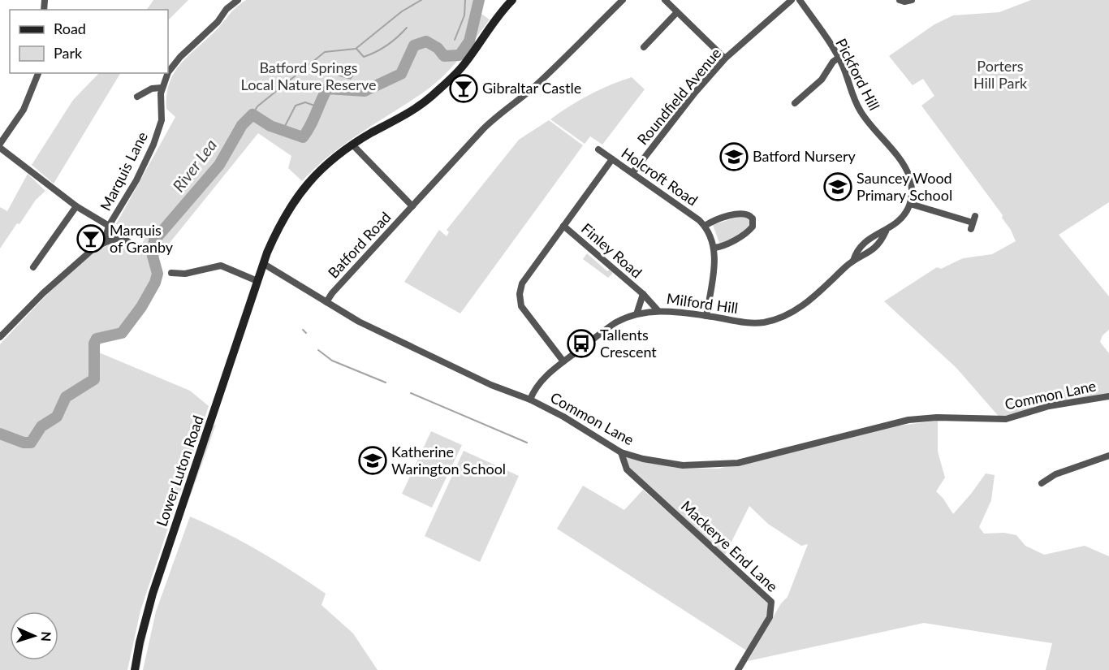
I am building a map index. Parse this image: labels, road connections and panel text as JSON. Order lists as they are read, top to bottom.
{
  "streets": {
    "main road": ["Lower Luton Road"],
    "street": [
      "Pickford Hill",
      "Roundfield Avenue",
      "Marquis Lane",
      "Holcroft Road",
      "Batford Road",
      "Finley Road",
      "Milford Hill",
      "Common Lane",
      "Mackerye End Lane"
    ]
  },
  "crossings": [
    ["Roundfield Avenue", "Holcroft Road"],
    ["Batford Road", "Common Lane"],
    ["Finley Road", "Milford Hill"],
    ["Milford Hill", "Common Lane"],
    ["Common Lane", "Lower Luton Road"],
    ["Common Lane", "Mackerye End Lane"]
  ],
  "water": ["River Lea"],
  "parks": ["Porters Hill Park", "Batford Springs Local Nature Reserve"],
  "places": {
    "bar": ["Gibraltar Castle", "Marquis of Granby"],
    "school or university": ["Batford Nursery", "Sauncey Wood Primary School", "Katherine Warington School"],
    "bus stop": ["Tallents Crescent"]
  },
  "legend": ["Road", "Park"],
  "north": "right"
}
